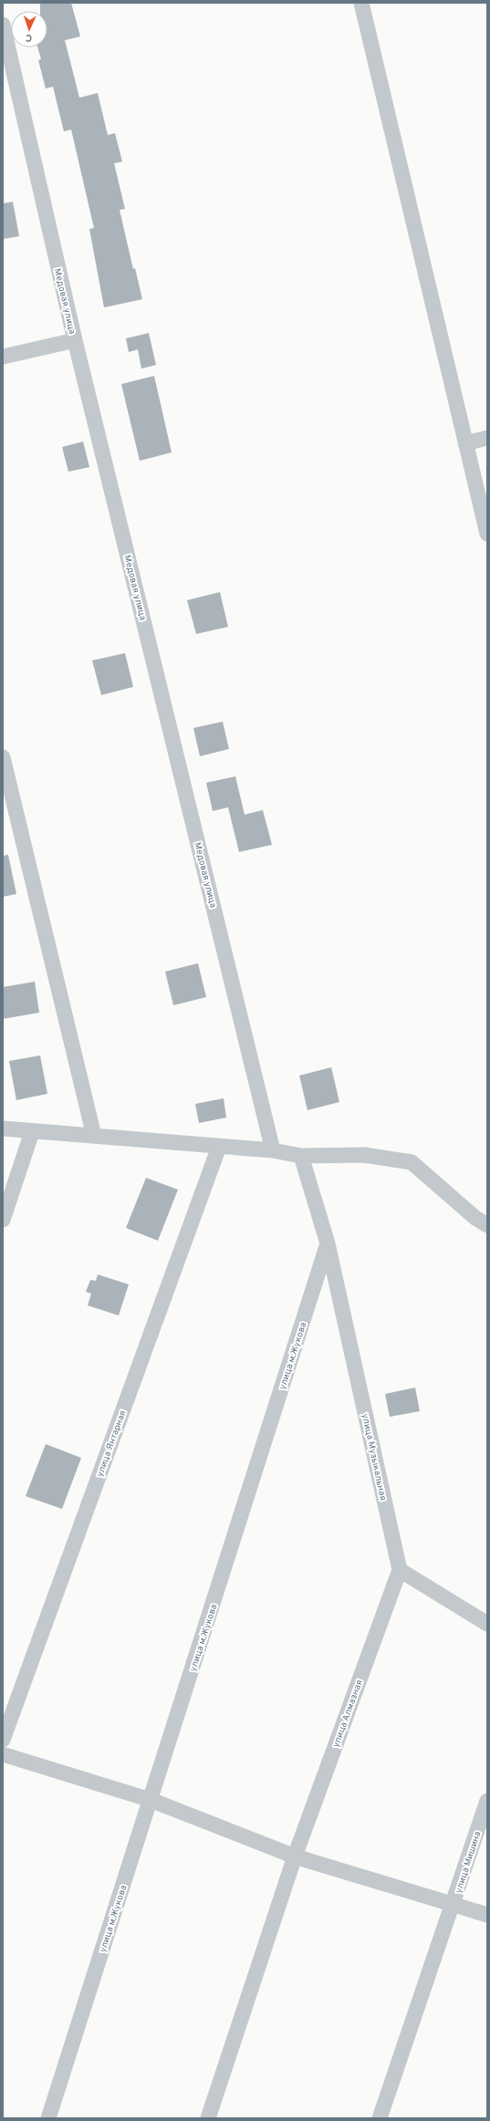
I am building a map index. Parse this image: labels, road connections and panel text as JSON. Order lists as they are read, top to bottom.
{
  "streets": {
    "street": [
      "Медовая улица",
      "улица м.Жукова",
      "улица Янтарная",
      "улица Музыкальная",
      "улица Алмазная",
      "улица Мишина"
    ]
  },
  "crossings": [
    ["улица м.Жукова", "улица Музыкальная"],
    ["улица Музыкальная", "улица Алмазная"]
  ],
  "north": "bottom"
}
